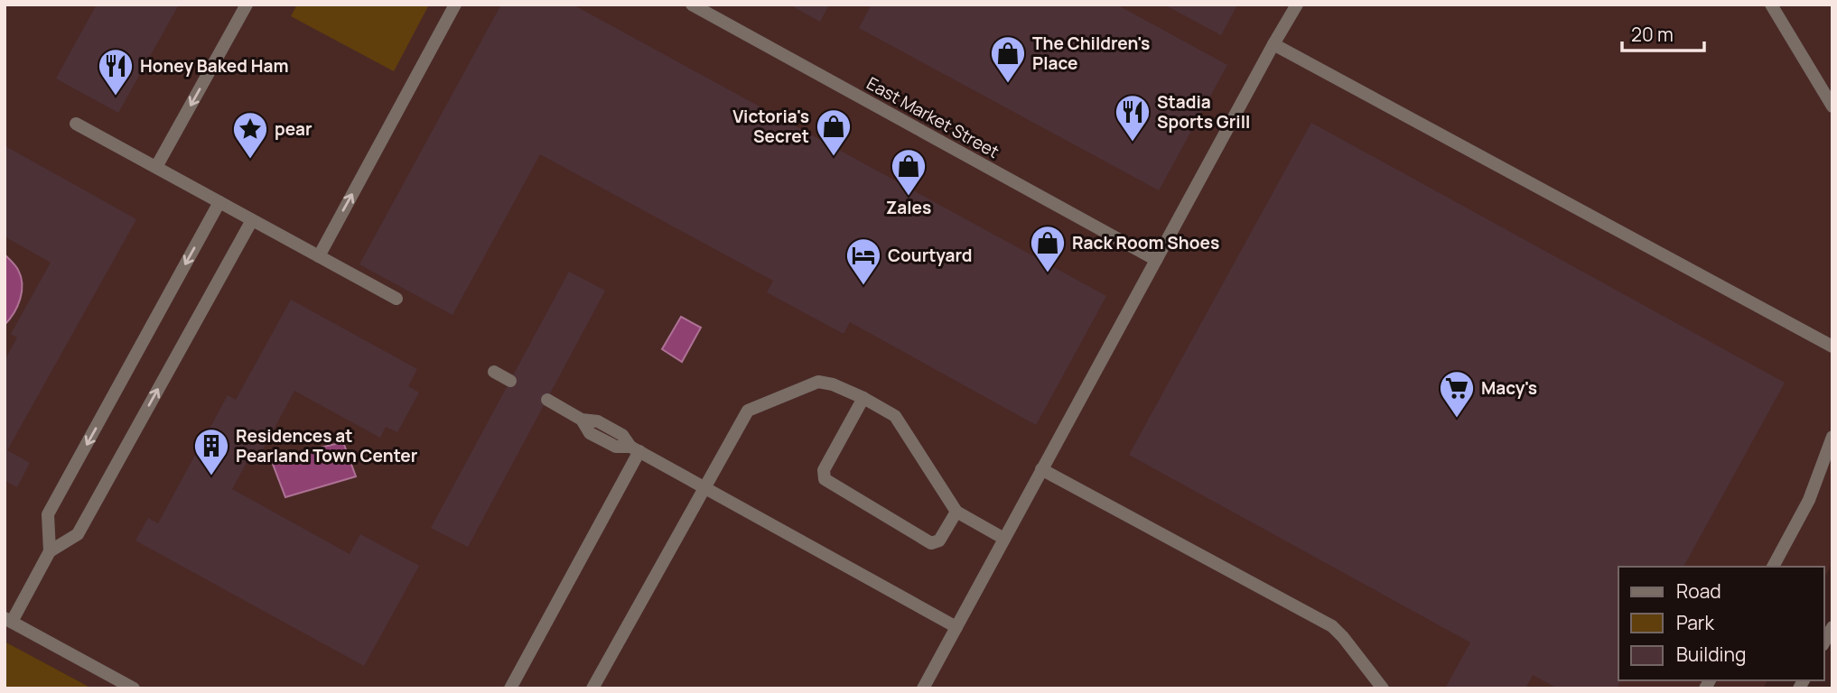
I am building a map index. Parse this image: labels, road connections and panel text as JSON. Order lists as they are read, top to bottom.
{
  "streets": {
    "street": ["East Market Street"]
  },
  "places": {
    "shop": [
      "The Children's Place",
      "Victoria's Secret",
      "Zales",
      "Rack Room Shoes"
    ],
    "restaurant": ["Honey Baked Ham", "Stadia Sports Grill"],
    "place": ["pear"],
    "hotel": ["Courtyard"],
    "supermarket": ["Macy's"],
    "building": ["Residences at Pearland Town Center"]
  },
  "legend": ["Road", "Park", "Building"],
  "scale_bar": "20 m"
}
